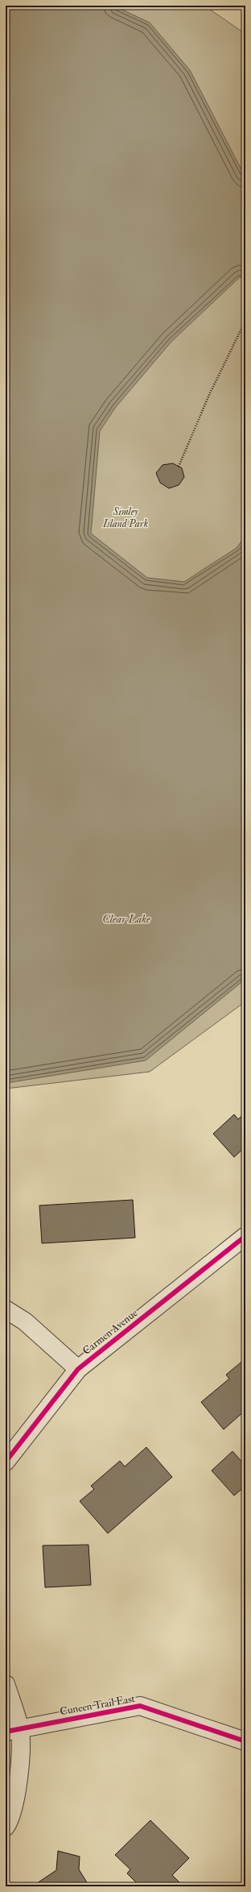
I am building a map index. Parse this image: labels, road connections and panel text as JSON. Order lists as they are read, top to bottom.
{
  "streets": {
    "street": ["Carmen Avenue", "Cuneen Trail East"]
  },
  "water": ["Clear Lake"],
  "parks": ["Simley Island Park"]
}
